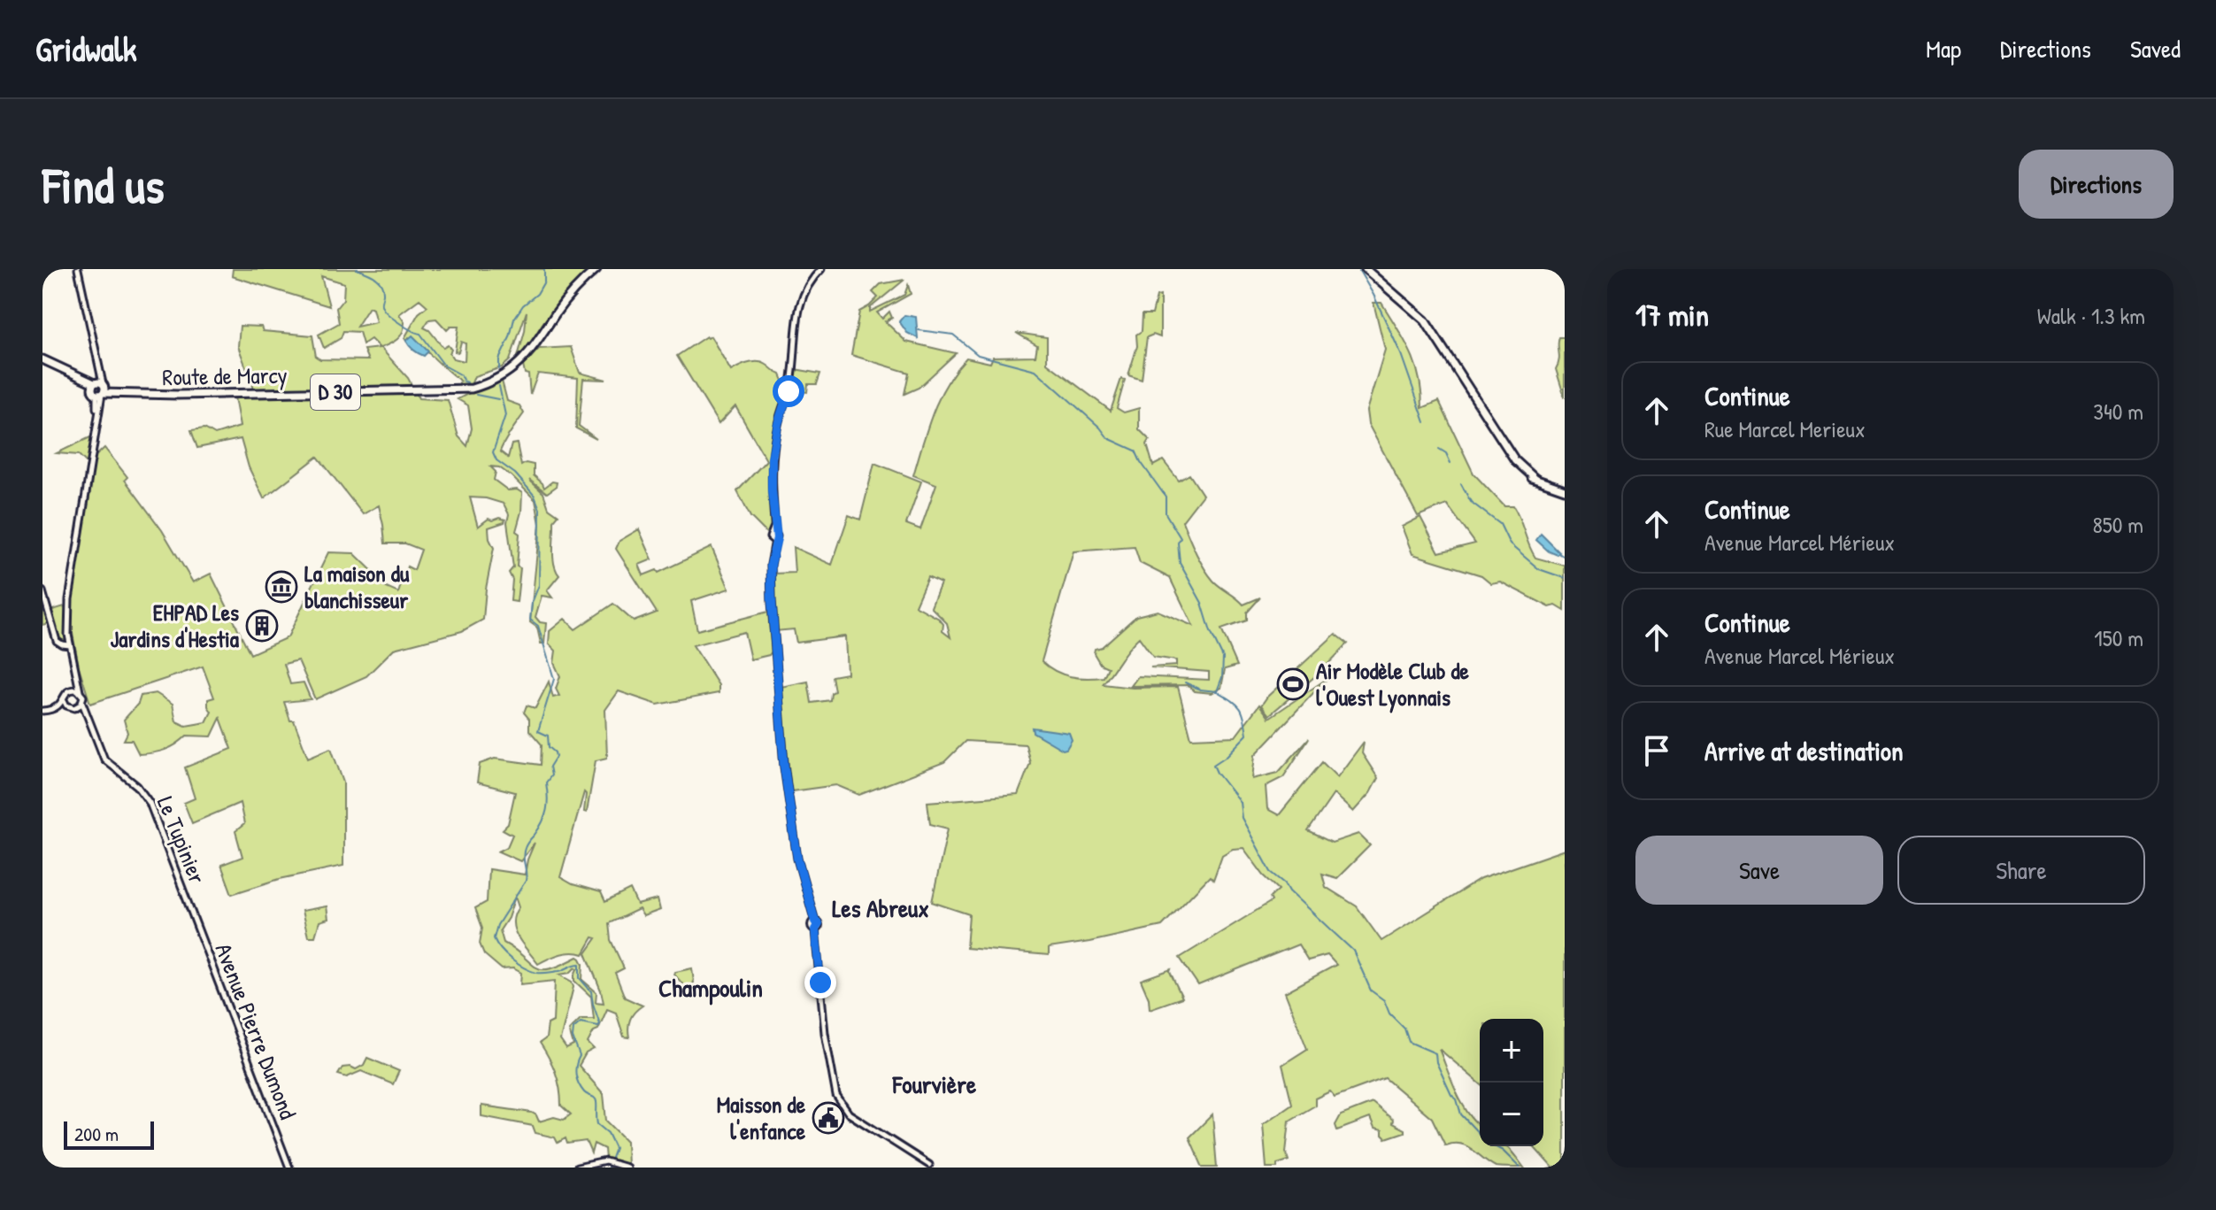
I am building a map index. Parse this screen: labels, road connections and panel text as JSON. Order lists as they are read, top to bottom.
{
  "streets": {
    "main road": [
      "Route de Marcy",
      "D 30",
      "Le Tupinier",
      "Avenue Pierre Dumond"
    ]
  },
  "crossings": [
    ["Route de Marcy", "D 30"],
    ["Le Tupinier", "Avenue Pierre Dumond"]
  ],
  "districts": ["Les Abreux", "Champoulin", "Fourvière"],
  "places": {
    "museum": ["La maison du blanchisseur"],
    "building": ["EHPAD Les Jardins d'Hestia"],
    "sports": ["Air Modèle Club de l'Ouest Lyonnais"],
    "public building": ["Maisson de l'enfance"]
  },
  "scale_bar": "200 m",
  "page": {
    "header": "Gridwalk",
    "nav": ["Map", "Directions", "Saved"],
    "buttons": [
      "Directions",
      ["Save", "Share"]
    ],
    "title": "Find us",
    "heading": ["17 min", "Walk · 1.3 km"],
    "list": [
      ["Continue", "Rue Marcel Merieux", "340 m"],
      ["Continue", "Avenue Marcel Mérieux", "850 m"],
      ["Continue", "Avenue Marcel Mérieux", "150 m"],
      "Arrive at destination"
    ],
    "map_buttons": ["+", "−"],
    "scale": "200 m"
  }
}
